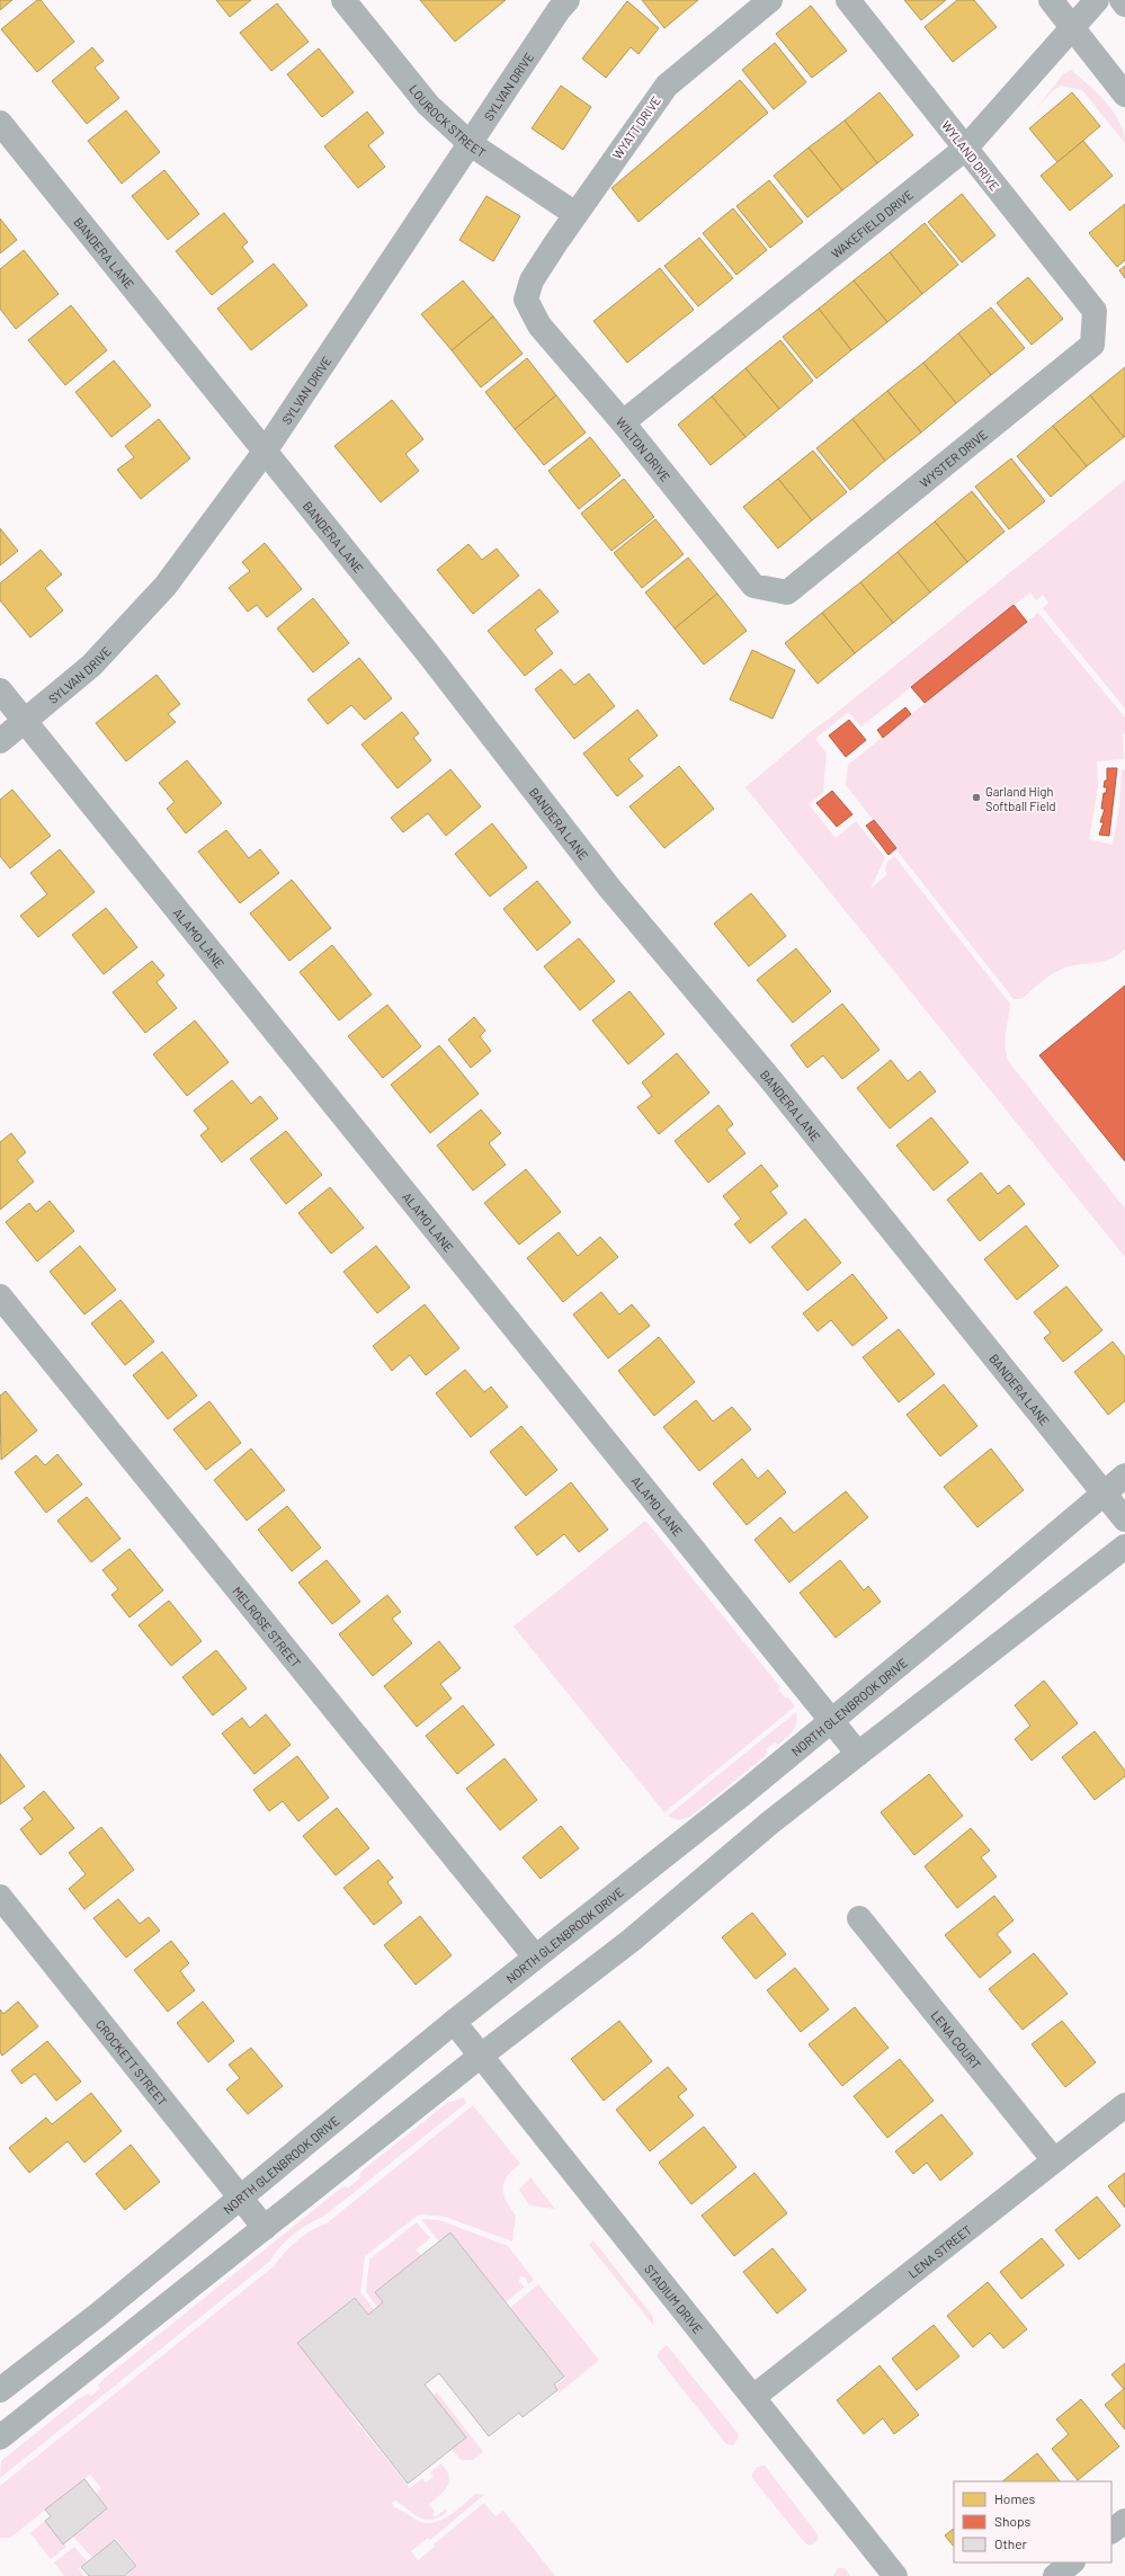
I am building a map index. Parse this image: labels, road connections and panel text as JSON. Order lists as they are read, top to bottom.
{
  "streets": {
    "main road": ["NORTH GLENBROOK DRIVE"],
    "street": [
      "SYLVAN DRIVE",
      "LOUROCK STREET",
      "WYATT DRIVE",
      "WYLAND DRIVE",
      "WAKEFIELD DRIVE",
      "BANDERA LANE",
      "WILTON DRIVE",
      "WYSTER DRIVE",
      "ALAMO LANE",
      "MELROSE STREET",
      "LENA COURT",
      "CROCKETT STREET",
      "LENA STREET",
      "STADIUM DRIVE"
    ]
  },
  "crossings": [
    ["SYLVAN DRIVE", "LOUROCK STREET"],
    ["SYLVAN DRIVE", "BANDERA LANE"],
    ["SYLVAN DRIVE", "ALAMO LANE"],
    ["LOUROCK STREET", "WYATT DRIVE"],
    ["WYATT DRIVE", "WILTON DRIVE"],
    ["WYLAND DRIVE", "WAKEFIELD DRIVE"],
    ["WYLAND DRIVE", "WYSTER DRIVE"],
    ["WAKEFIELD DRIVE", "WILTON DRIVE"],
    ["BANDERA LANE", "NORTH GLENBROOK DRIVE"],
    ["WILTON DRIVE", "WYSTER DRIVE"],
    ["ALAMO LANE", "NORTH GLENBROOK DRIVE"],
    ["MELROSE STREET", "NORTH GLENBROOK DRIVE"],
    ["NORTH GLENBROOK DRIVE", "CROCKETT STREET"],
    ["NORTH GLENBROOK DRIVE", "STADIUM DRIVE"],
    ["LENA COURT", "LENA STREET"],
    ["LENA STREET", "STADIUM DRIVE"]
  ],
  "places": ["Garland High Softball Field"],
  "legend": ["Homes", "Shops", "Other"]
}
